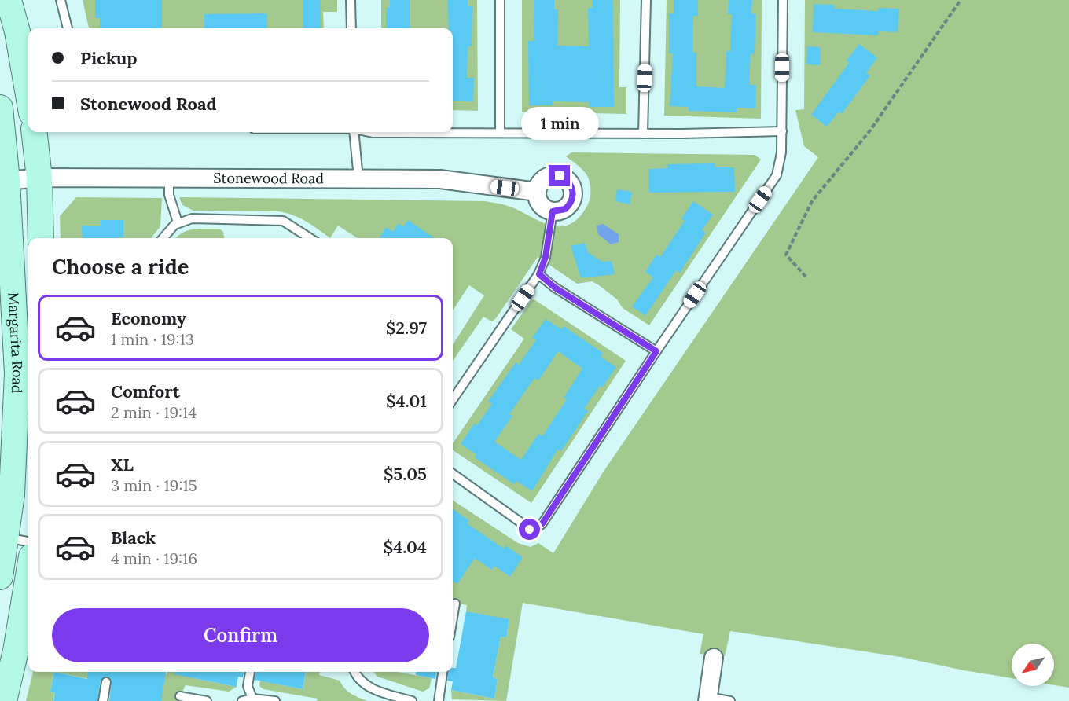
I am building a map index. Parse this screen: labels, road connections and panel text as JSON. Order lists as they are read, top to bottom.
{
  "streets": {
    "main road": ["Margarita Road"],
    "street": ["Stonewood Road"]
  },
  "crossings": [
    ["Stonewood Road", "Margarita Road"]
  ],
  "north": "bottom left",
  "page": {
    "banner": ["Pickup", "Stonewood Road"],
    "bubble": "1 min",
    "heading": "Choose a ride",
    "list": [
      {
        "name": "Economy",
        "note": "1 min · 19:13",
        "value": "$2.97"
      },
      {
        "name": "Comfort",
        "note": "2 min · 19:14",
        "value": "$4.01"
      },
      {
        "name": "XL",
        "note": "3 min · 19:15",
        "value": "$5.05"
      },
      {
        "name": "Black",
        "note": "4 min · 19:16",
        "value": "$4.04"
      }
    ],
    "buttons": "Confirm"
  }
}
